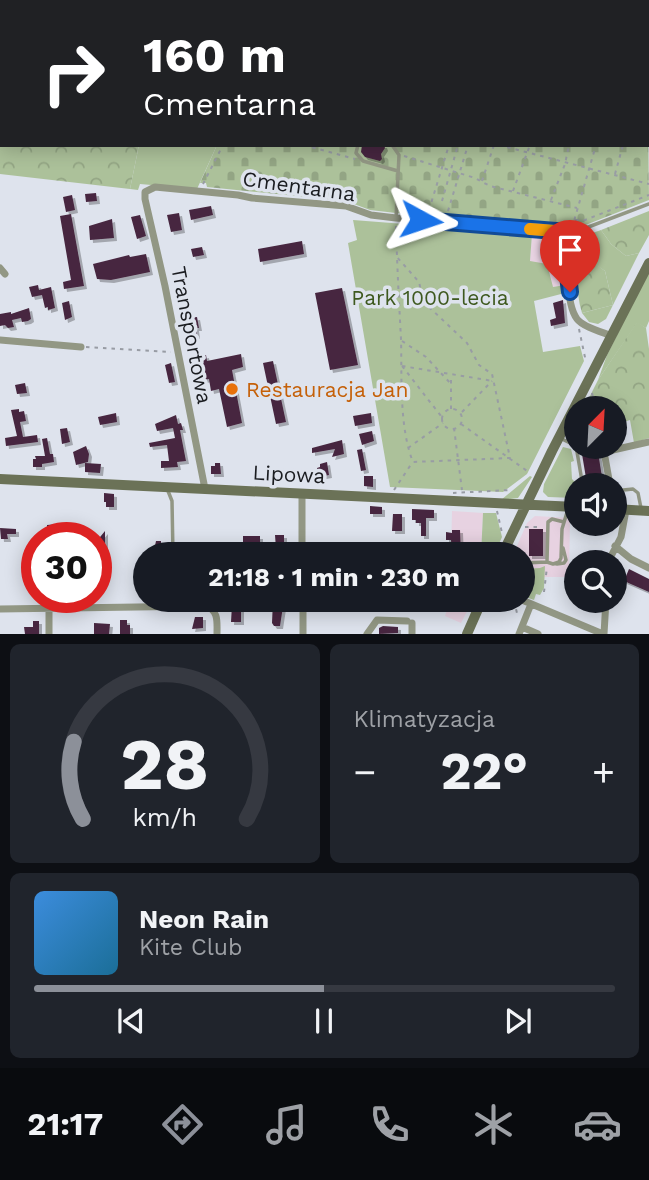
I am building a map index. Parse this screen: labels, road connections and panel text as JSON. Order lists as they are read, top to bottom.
{
  "streets": {
    "main road": ["Lipowa"],
    "street": ["Cmentarna", "Transportowa"]
  },
  "crossings": [
    ["Cmentarna", "Transportowa"],
    ["Transportowa", "Lipowa"]
  ],
  "parks": ["Park 1000-lecia"],
  "places": ["Restauracja Jan"],
  "north": "top right",
  "page": {
    "turn": ["160 m", "Cmentarna"],
    "limit": "30",
    "trip": "21:18 · 1 min · 230 m",
    "tile": "Klimatyzacja",
    "heat": ["−", "22°", "+"],
    "song": ["Neon Rain", "Kite Club"],
    "tabs": "21:17",
    "gauge": ["28", "km/h"]
  }
}
